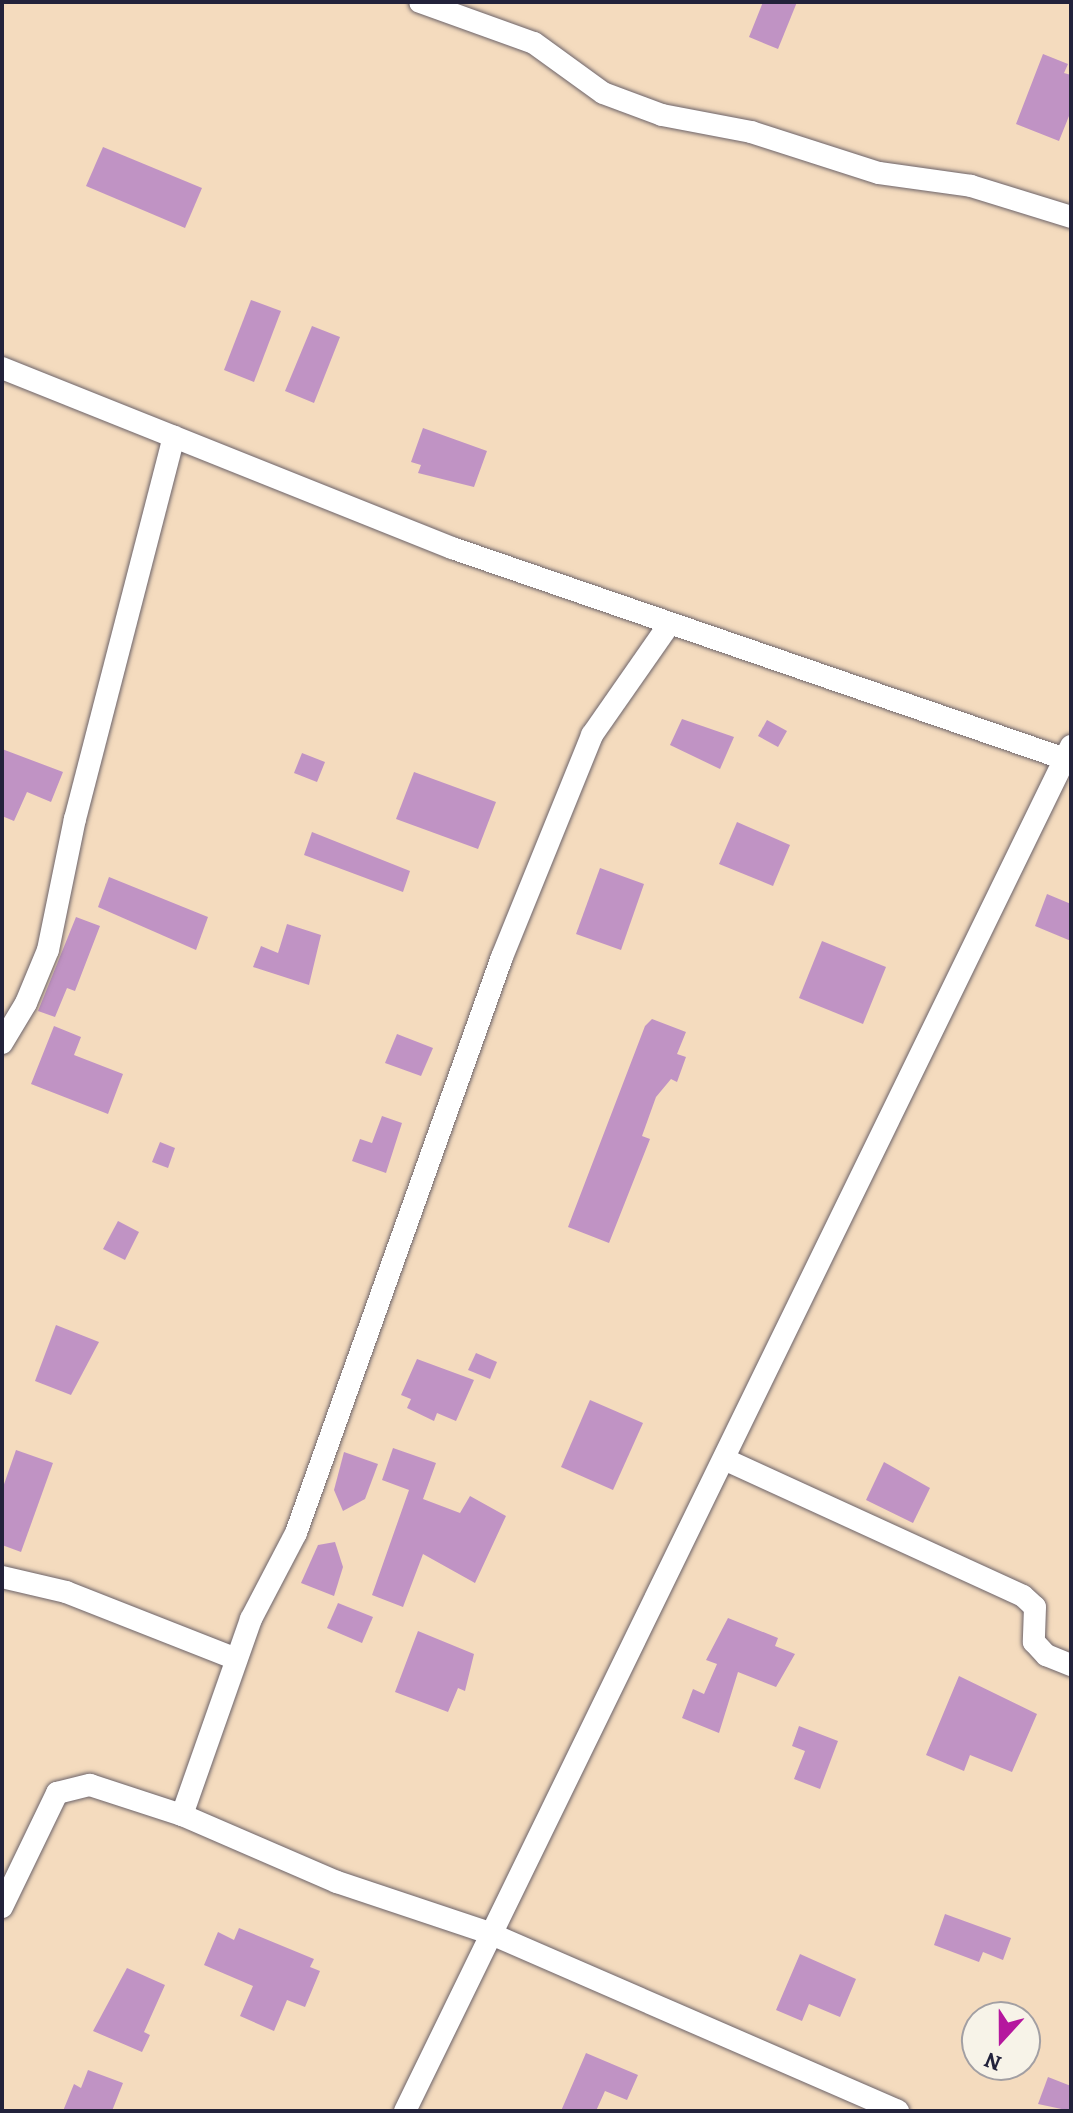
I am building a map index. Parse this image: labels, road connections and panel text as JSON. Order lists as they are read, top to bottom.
{
  "north": "bottom"
}
